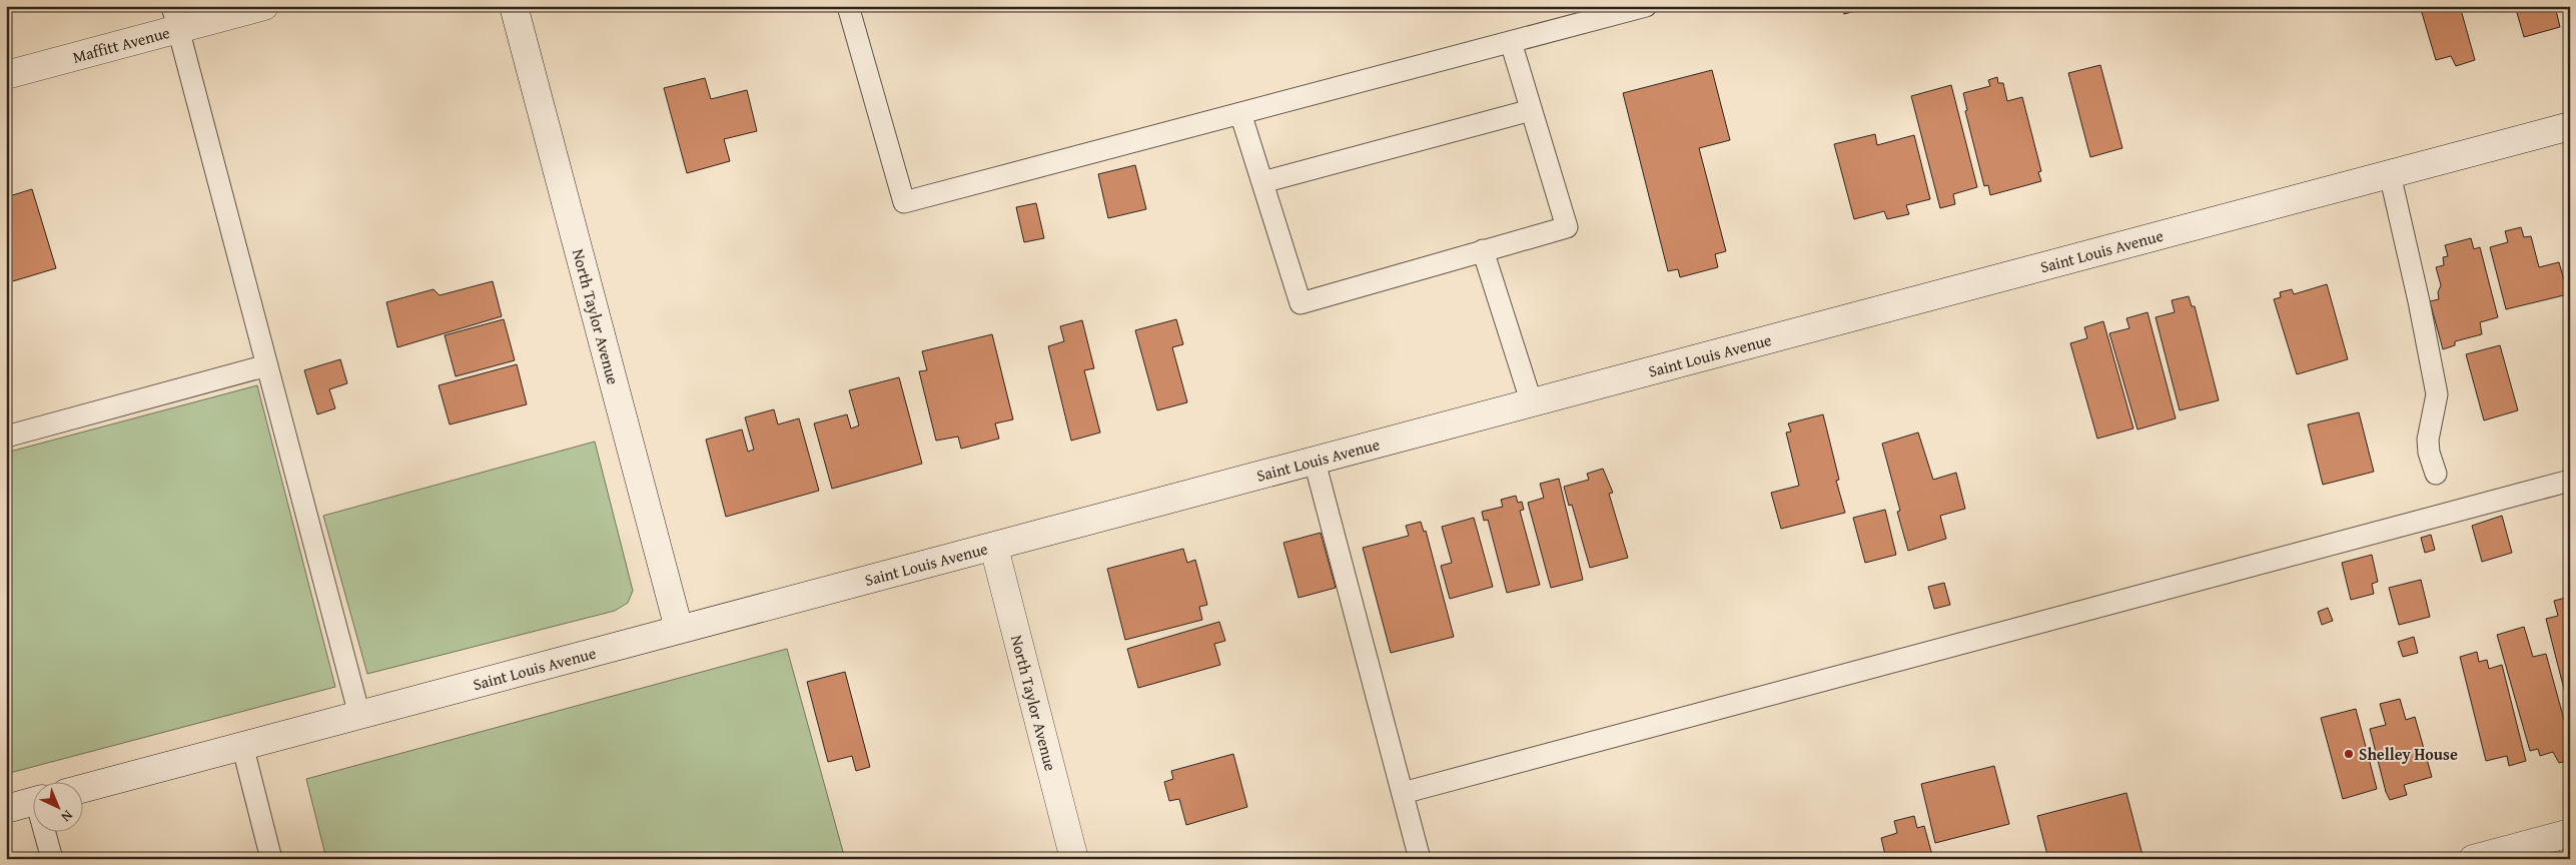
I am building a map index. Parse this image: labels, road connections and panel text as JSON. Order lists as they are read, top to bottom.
{
  "streets": {
    "street": ["Maffitt Avenue", "Saint Louis Avenue", "North Taylor Avenue"]
  },
  "crossings": [
    ["Saint Louis Avenue", "North Taylor Avenue"]
  ],
  "places": ["Shelley House"],
  "north": "bottom right"
}
